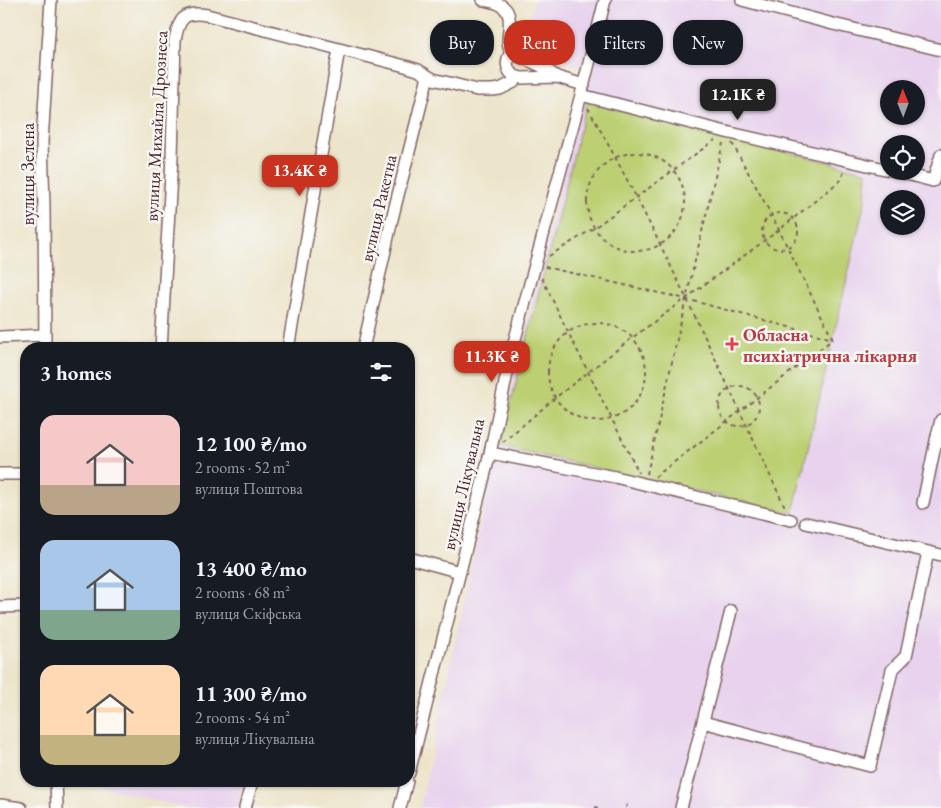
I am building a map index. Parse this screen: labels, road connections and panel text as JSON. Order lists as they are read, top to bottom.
{
  "streets": {
    "street": [
      "вулиця Михайла Дрознеса",
      "вулиця Зелена",
      "вулиця Ракетна",
      "вулиця Лікувальна"
    ]
  },
  "crossings": [
    ["вулиця Михайла Дрознеса", "вулиця Ракетна"]
  ],
  "places": {
    "health": ["Обласна психіатрична лікарня"]
  },
  "north": "top",
  "page": {
    "chip": [
      "Buy",
      "Rent",
      "Filters",
      "New"
    ],
    "price": ["12.1K ₴", "13.4K ₴", "11.3K ₴"],
    "heading": "3 homes",
    "list": [
      {
        "name": "12 100 ₴/mo",
        "note": "2 rooms · 52 m² · вулиця Поштова"
      },
      {
        "name": "13 400 ₴/mo",
        "note": "2 rooms · 68 m² · вулиця Скіфська"
      },
      {
        "name": "11 300 ₴/mo",
        "note": "2 rooms · 54 m² · вулиця Лікувальна"
      }
    ]
  }
}
